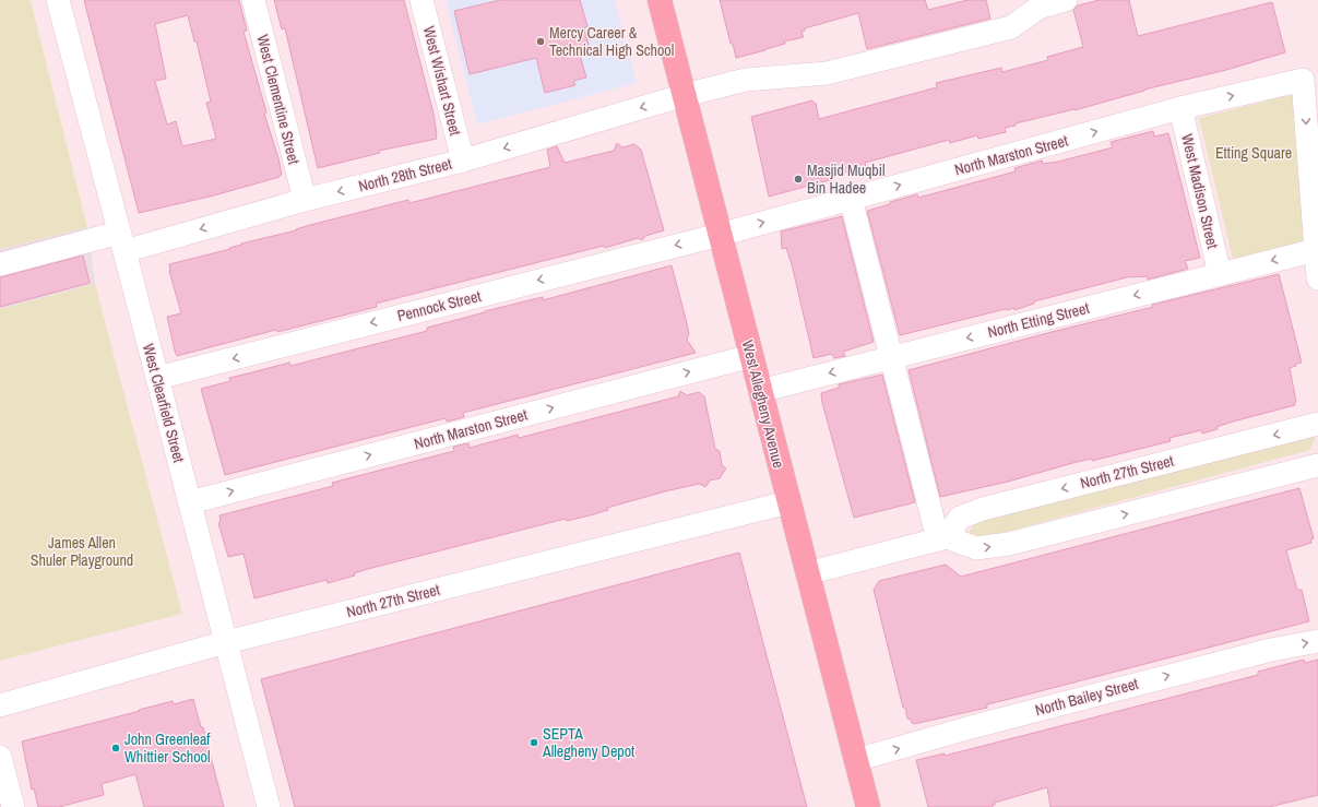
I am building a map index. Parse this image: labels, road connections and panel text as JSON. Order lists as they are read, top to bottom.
{
  "streets": {
    "main road": ["West Allegheny Avenue"],
    "street": [
      "West Wishart Street",
      "West Clementine Street",
      "North Marston Street",
      "North 28th Street",
      "West Madison Street",
      "Pennock Street",
      "North Etting Street",
      "West Clearfield Street",
      "North 27th Street",
      "North Bailey Street"
    ]
  },
  "crossings": [
    ["West Wishart Street", "North 28th Street"],
    ["West Clementine Street", "North 28th Street"],
    ["North Marston Street", "West Madison Street"],
    ["North Marston Street", "Pennock Street"],
    ["North Marston Street", "North Etting Street"],
    ["North Marston Street", "West Clearfield Street"],
    ["North Marston Street", "West Allegheny Avenue"],
    ["North 28th Street", "West Clearfield Street"],
    ["North 28th Street", "West Allegheny Avenue"],
    ["West Madison Street", "North Etting Street"],
    ["Pennock Street", "West Clearfield Street"],
    ["Pennock Street", "West Allegheny Avenue"],
    ["North Etting Street", "West Allegheny Avenue"],
    ["West Clearfield Street", "North 27th Street"],
    ["West Allegheny Avenue", "North 27th Street"],
    ["West Allegheny Avenue", "North Bailey Street"]
  ],
  "one_way": ["North Marston Street", "North 28th Street", "Pennock Street"],
  "parks": ["Etting Square", "James Allen Shuler Playground"],
  "places": [
    "Mercy Career & Technical High School",
    "Masjid Muqbil Bin Hadee",
    "SEPTA Allegheny Depot",
    "John Greenleaf Whittier School"
  ]
}
